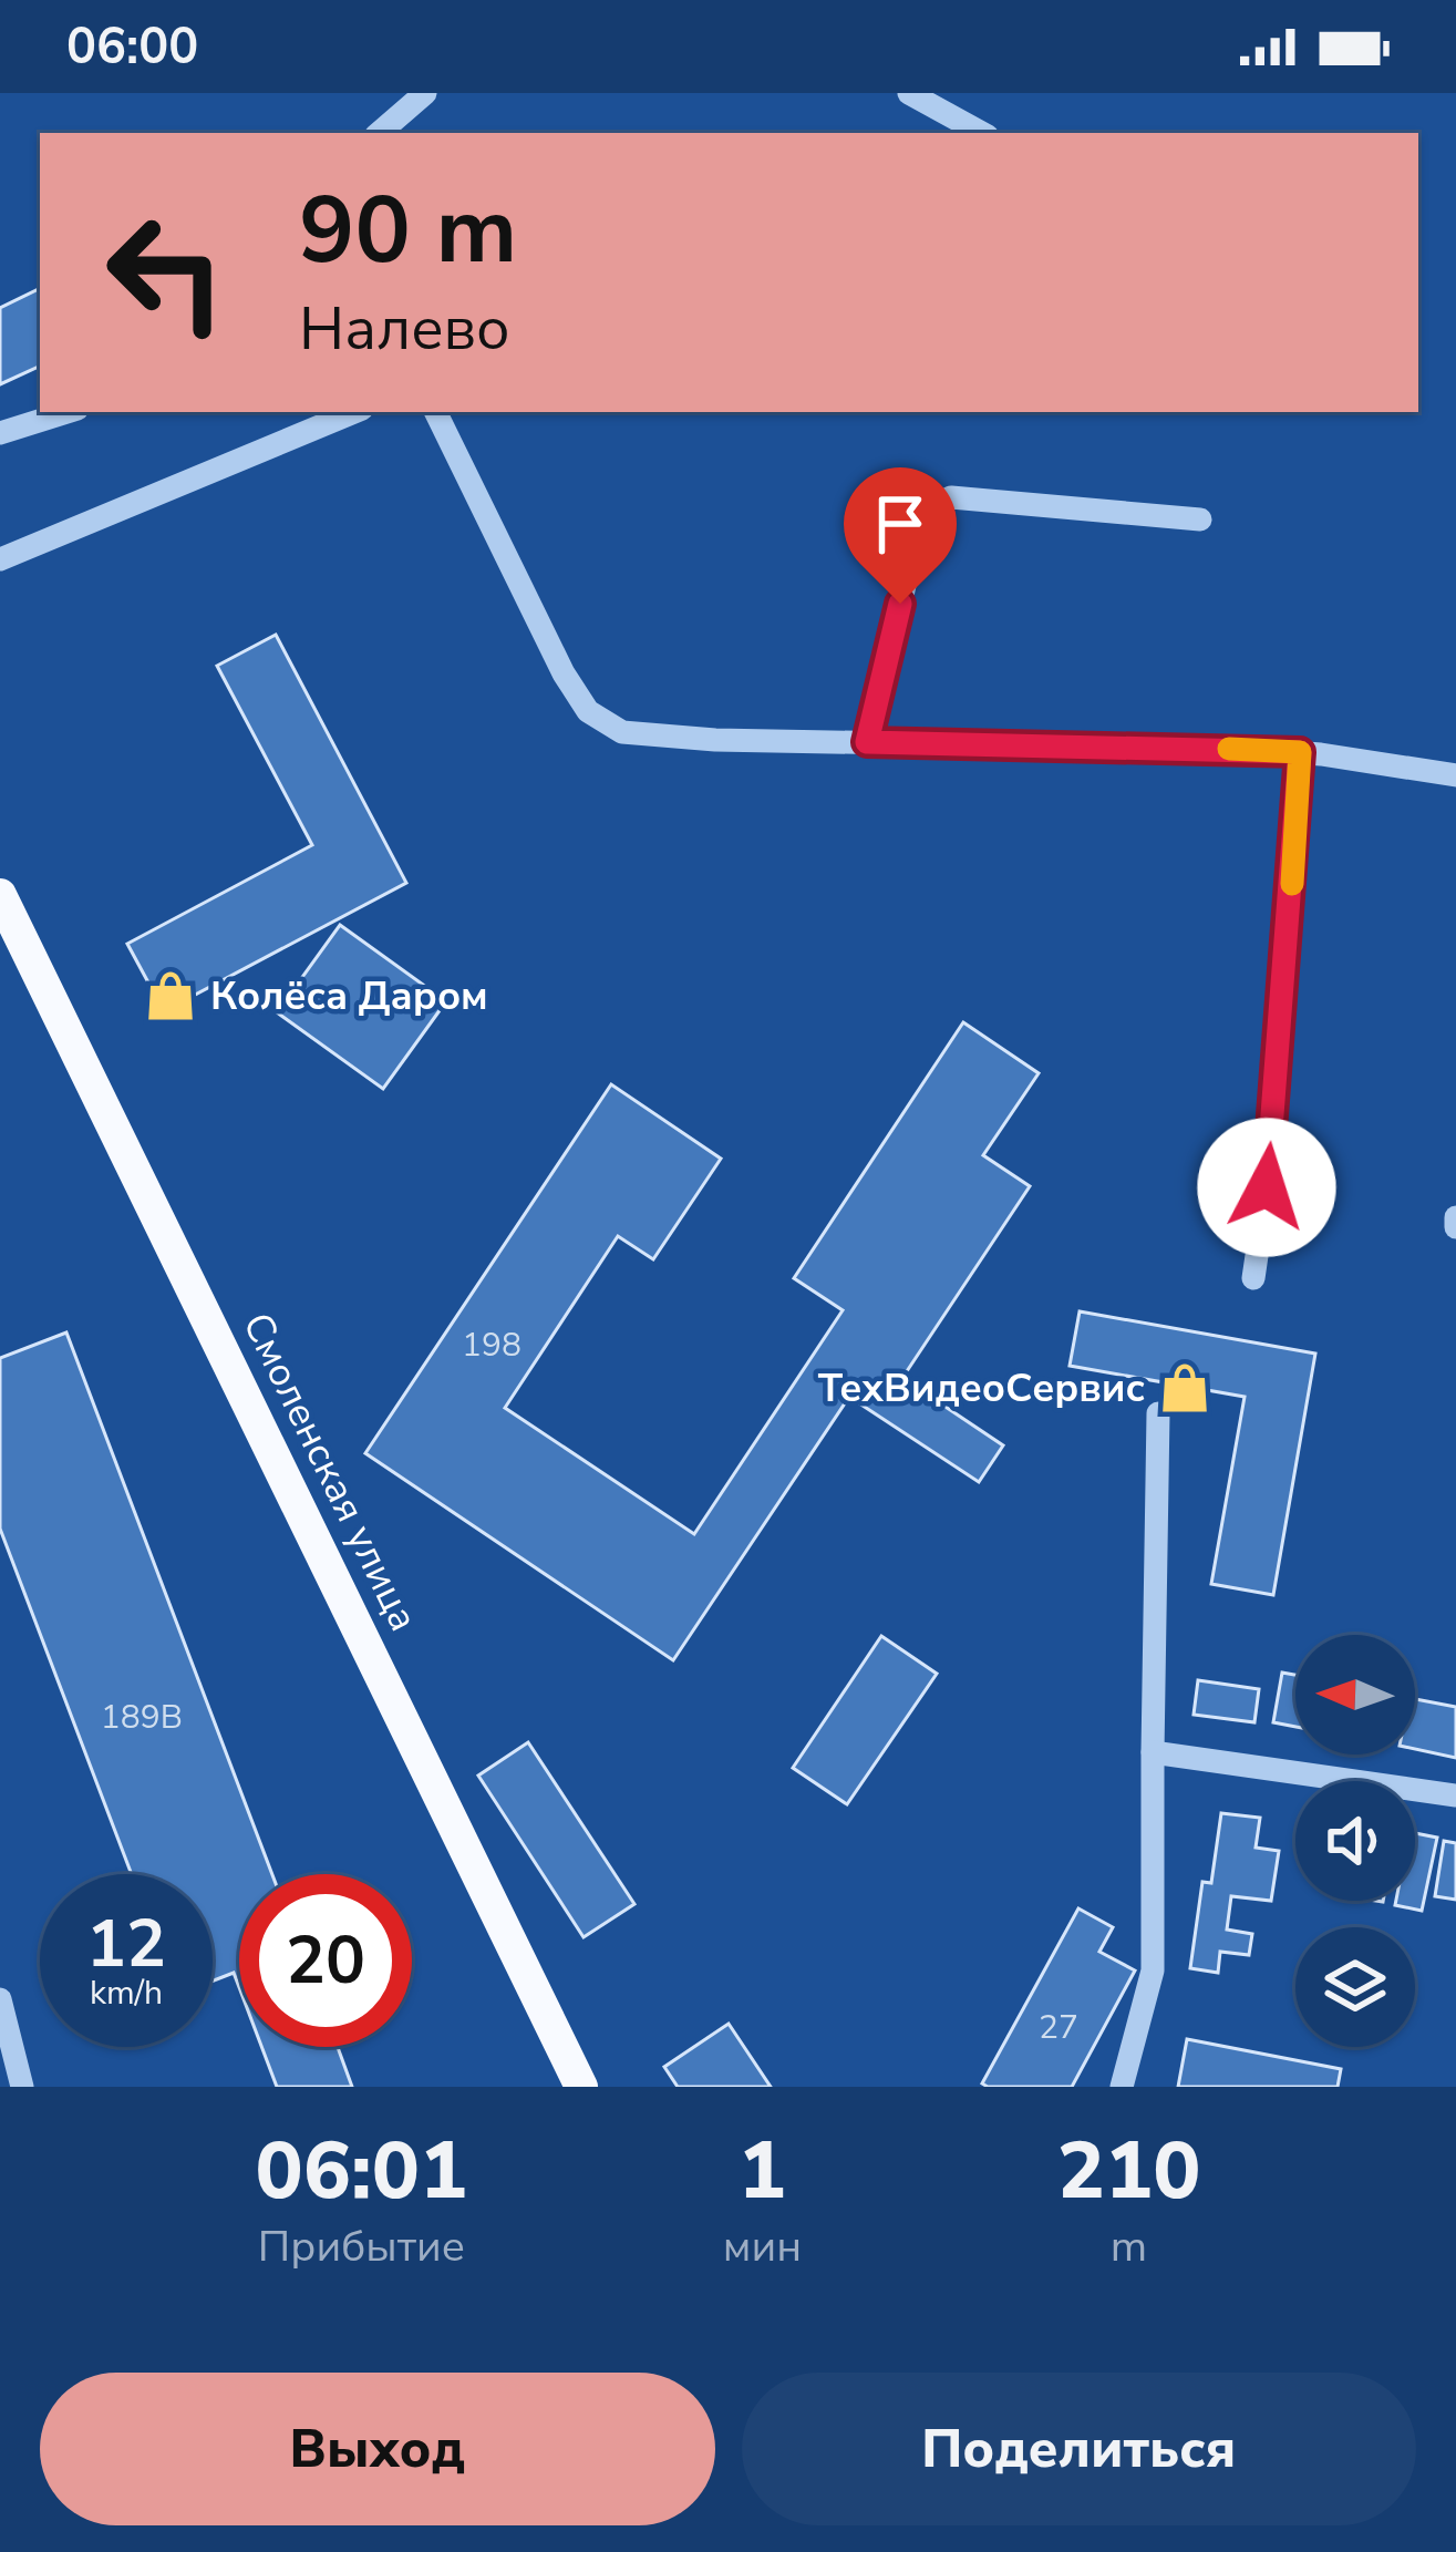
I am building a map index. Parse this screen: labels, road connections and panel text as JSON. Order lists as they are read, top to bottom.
{
  "streets": {
    "main road": ["Смоленская улица"]
  },
  "places": {
    "shop": ["Колёса Даром", "ТехВидеоСервис"]
  },
  "house_numbers": ["198", "189В", "27"],
  "north": "left",
  "page": {
    "status": "06:00",
    "turn": ["90 m", "Налево"],
    "speed": "12 km/h",
    "limit": "20",
    "eta": [
      "06:01",
      "Прибытие",
      "1",
      "мин",
      "210",
      "m"
    ],
    "buttons": ["Выход", "Поделиться"]
  }
}
